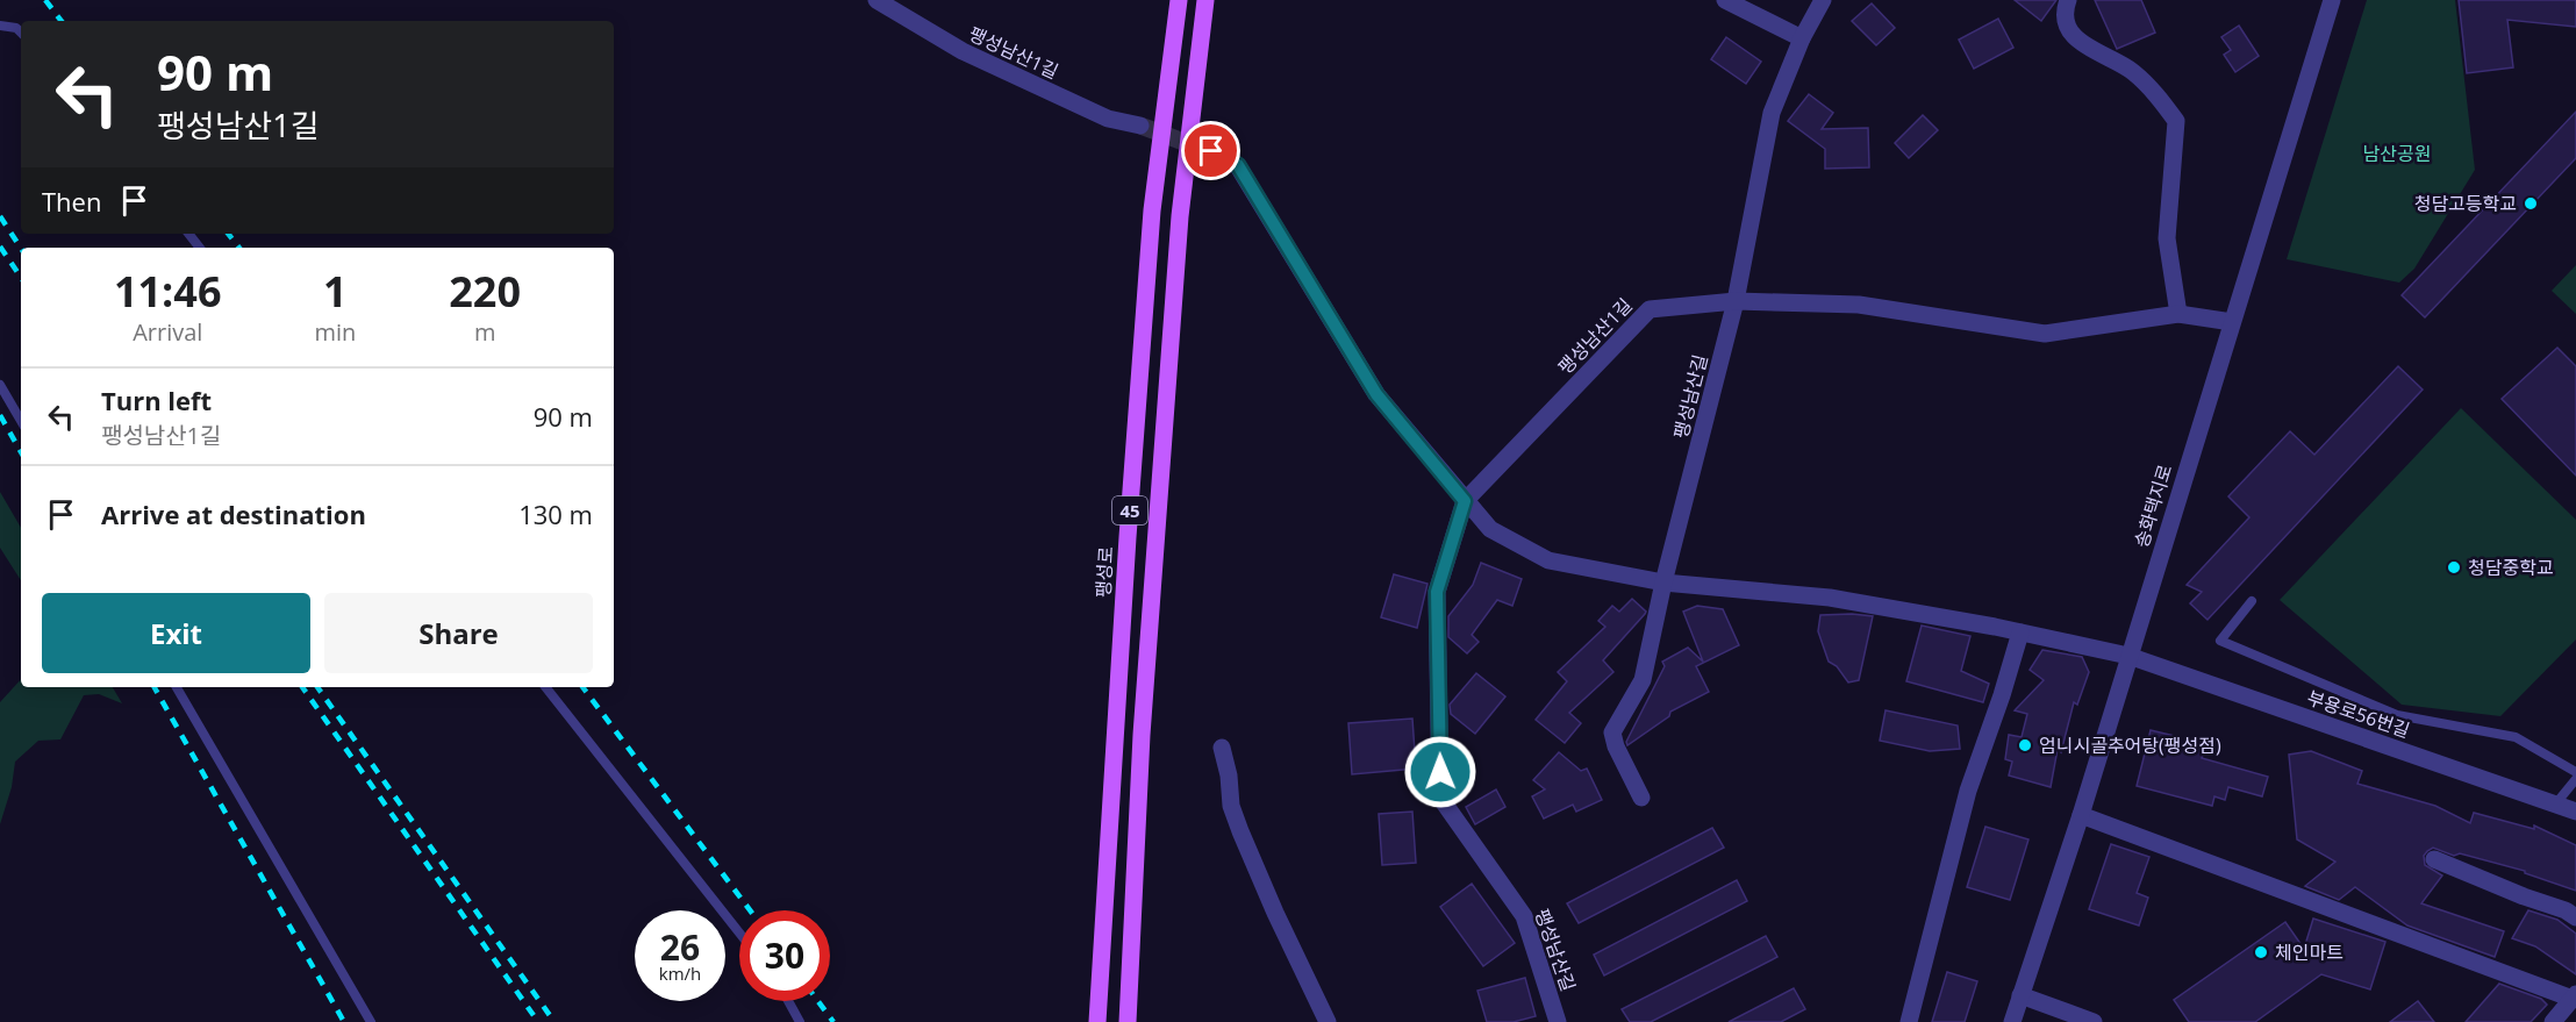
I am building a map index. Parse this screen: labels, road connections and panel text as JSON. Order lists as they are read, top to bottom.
{
  "streets": {
    "main road": ["45", "팽성로"],
    "street": [
      "팽성남산1길",
      "팽성남산길",
      "송화택지로",
      "부용로56번길"
    ]
  },
  "crossings": [
    ["팽성남산1길", "팽성남산길"],
    ["팽성남산1길", "송화택지로"],
    ["팽성남산1길", "부용로56번길"],
    ["팽성남산길", "부용로56번길"],
    ["송화택지로", "부용로56번길"]
  ],
  "parks": ["남산공원"],
  "places": [
    "청담고등학교",
    "청담중학교",
    "엄니시골추어탕(팽성점)",
    "체인마트"
  ],
  "page": {
    "turn": ["90 m", "팽성남산1길"],
    "then": "Then",
    "eta": [
      "11:46",
      "Arrival",
      "1",
      "min",
      "220",
      "m"
    ],
    "list": [
      {
        "name": "Turn left",
        "note": "팽성남산1길",
        "value": "90 m"
      },
      {
        "name": "Arrive at destination",
        "value": "130 m"
      }
    ],
    "buttons": ["Exit", "Share"],
    "speed": "26 km/h",
    "limit": "30"
  }
}
